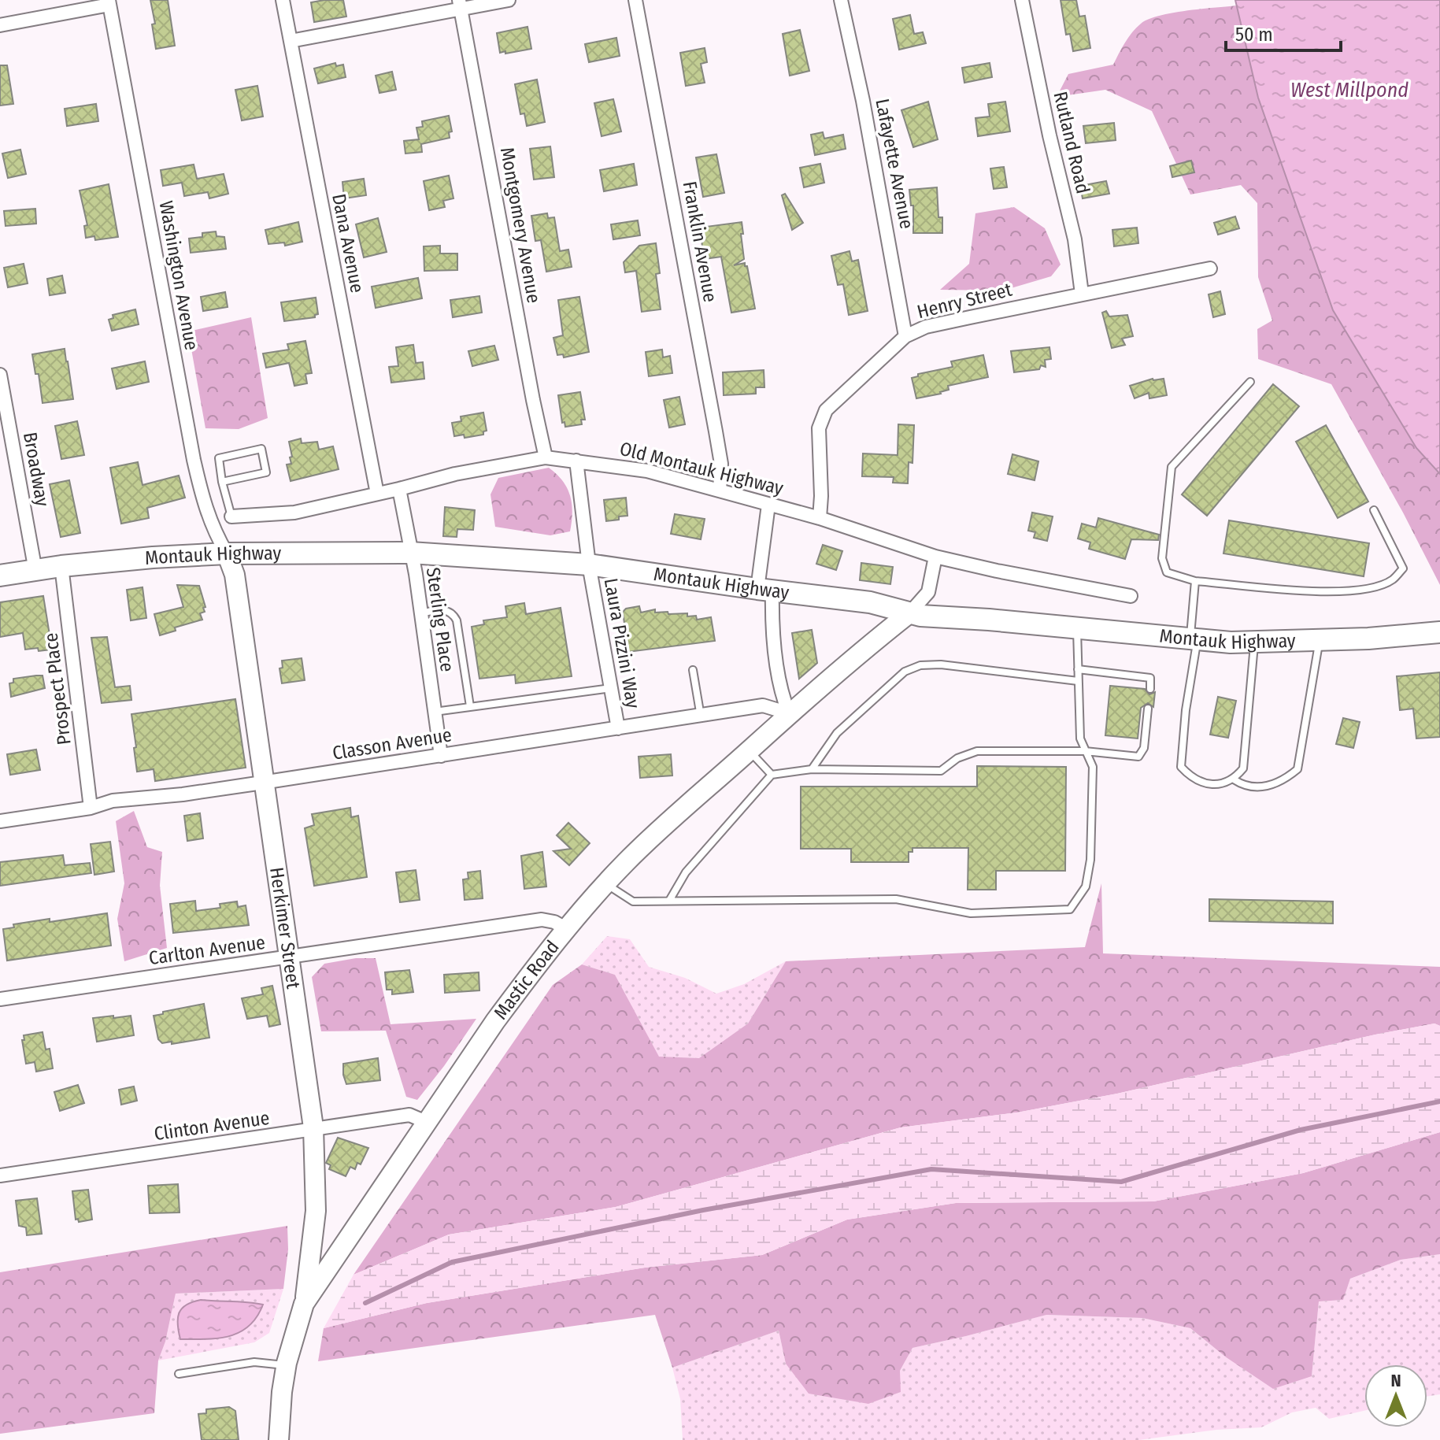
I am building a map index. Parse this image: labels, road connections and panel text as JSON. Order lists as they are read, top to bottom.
{
  "streets": {
    "main road": ["Montauk Highway", "Herkimer Street", "Mastic Road"],
    "street": [
      "Rutland Road",
      "Lafayette Avenue",
      "Montgomery Avenue",
      "Franklin Avenue",
      "Dana Avenue",
      "Washington Avenue",
      "Henry Street",
      "Old Montauk Highway",
      "Broadway",
      "Sterling Place",
      "Laura Pizzini Way",
      "Prospect Place",
      "Classon Avenue",
      "Carlton Avenue",
      "Clinton Avenue"
    ]
  },
  "crossings": [
    ["Rutland Road", "Henry Street"],
    ["Lafayette Avenue", "Henry Street"],
    ["Montgomery Avenue", "Old Montauk Highway"],
    ["Franklin Avenue", "Old Montauk Highway"],
    ["Dana Avenue", "Old Montauk Highway"],
    ["Washington Avenue", "Montauk Highway"],
    ["Washington Avenue", "Herkimer Street"],
    ["Henry Street", "Old Montauk Highway"],
    ["Old Montauk Highway", "Sterling Place"],
    ["Broadway", "Montauk Highway"],
    ["Montauk Highway", "Sterling Place"],
    ["Montauk Highway", "Laura Pizzini Way"],
    ["Montauk Highway", "Prospect Place"],
    ["Montauk Highway", "Herkimer Street"],
    ["Montauk Highway", "Mastic Road"],
    ["Sterling Place", "Classon Avenue"],
    ["Laura Pizzini Way", "Classon Avenue"],
    ["Prospect Place", "Classon Avenue"],
    ["Classon Avenue", "Herkimer Street"],
    ["Classon Avenue", "Mastic Road"],
    ["Herkimer Street", "Carlton Avenue"],
    ["Herkimer Street", "Mastic Road"],
    ["Herkimer Street", "Clinton Avenue"],
    ["Carlton Avenue", "Mastic Road"],
    ["Mastic Road", "Clinton Avenue"]
  ],
  "water": ["West Millpond"],
  "scale_bar": "50 m",
  "north": "top"
}
